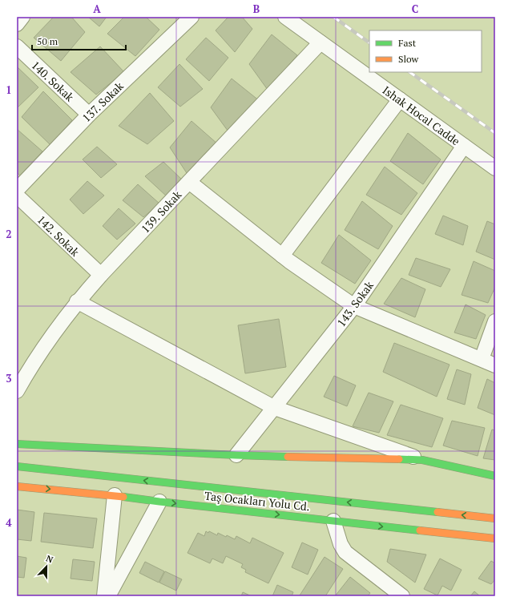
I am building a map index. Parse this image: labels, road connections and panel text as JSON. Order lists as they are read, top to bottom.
{
  "streets": {
    "main road": ["Taş Ocakları Yolu Cd."],
    "street": [
      "140. Sokak",
      "137. Sokak",
      "Ishak Hocal Cadde",
      "139. Sokak",
      "142. Sokak",
      "143. Sokak"
    ]
  },
  "crossings": [
    ["140. Sokak", "137. Sokak"],
    ["Ishak Hocal Cadde", "139. Sokak"],
    ["Ishak Hocal Cadde", "143. Sokak"],
    ["139. Sokak", "142. Sokak"]
  ],
  "legend": ["Fast", "Slow"],
  "scale_bar": "50 m",
  "north": "top",
  "grid": {
    "columns": ["A", "B", "C"],
    "rows": [
      "1",
      "2",
      "3",
      "4"
    ]
  }
}
